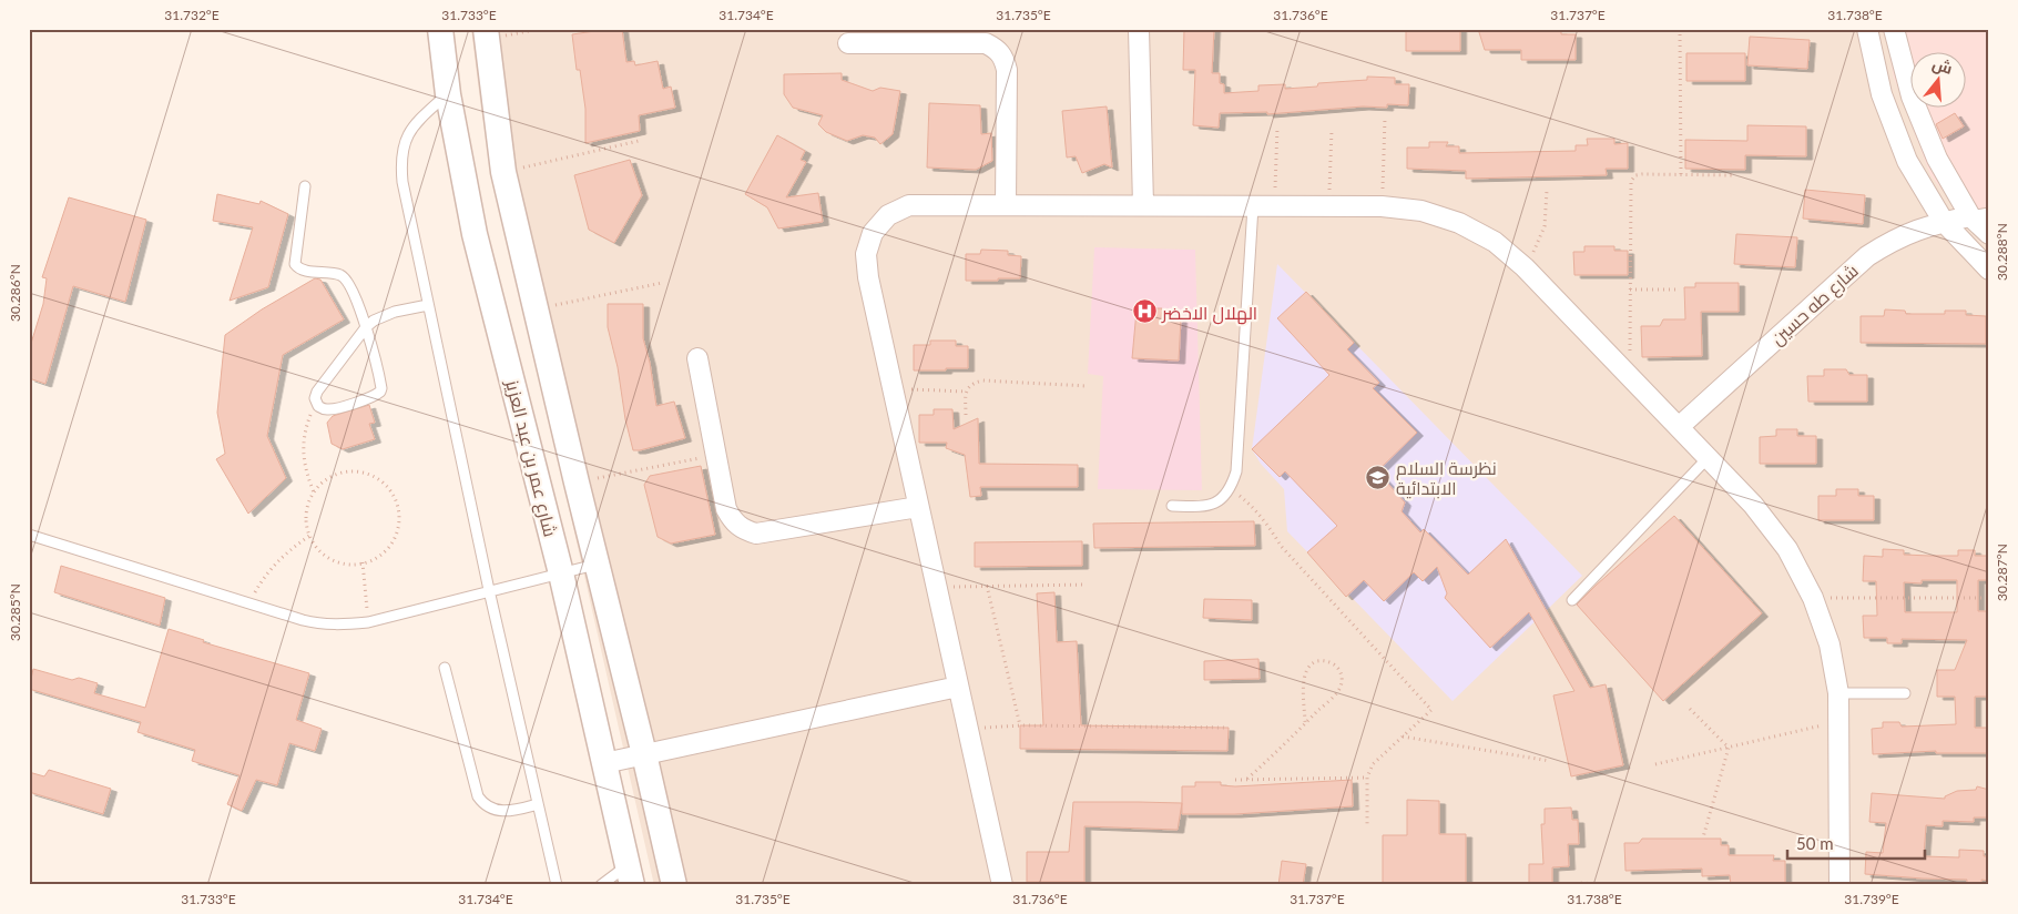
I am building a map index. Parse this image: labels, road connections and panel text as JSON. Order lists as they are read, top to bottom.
{
  "streets": {
    "street": ["شارع طه حسين", "شارع عمر بن عبد العزيز"]
  },
  "places": {
    "hospital": ["الهلال الاخضر"],
    "school or university": ["نظرسة السلام الابتدائية"]
  },
  "scale_bar": "50 m",
  "north": "top",
  "coordinates": [
    "31.732°E",
    "31.733°E",
    "31.734°E",
    "31.735°E",
    "31.736°E",
    "31.737°E",
    "31.738°E",
    "30.288°N",
    "30.286°N",
    "30.287°N",
    "30.285°N",
    "31.739°E"
  ]
}
